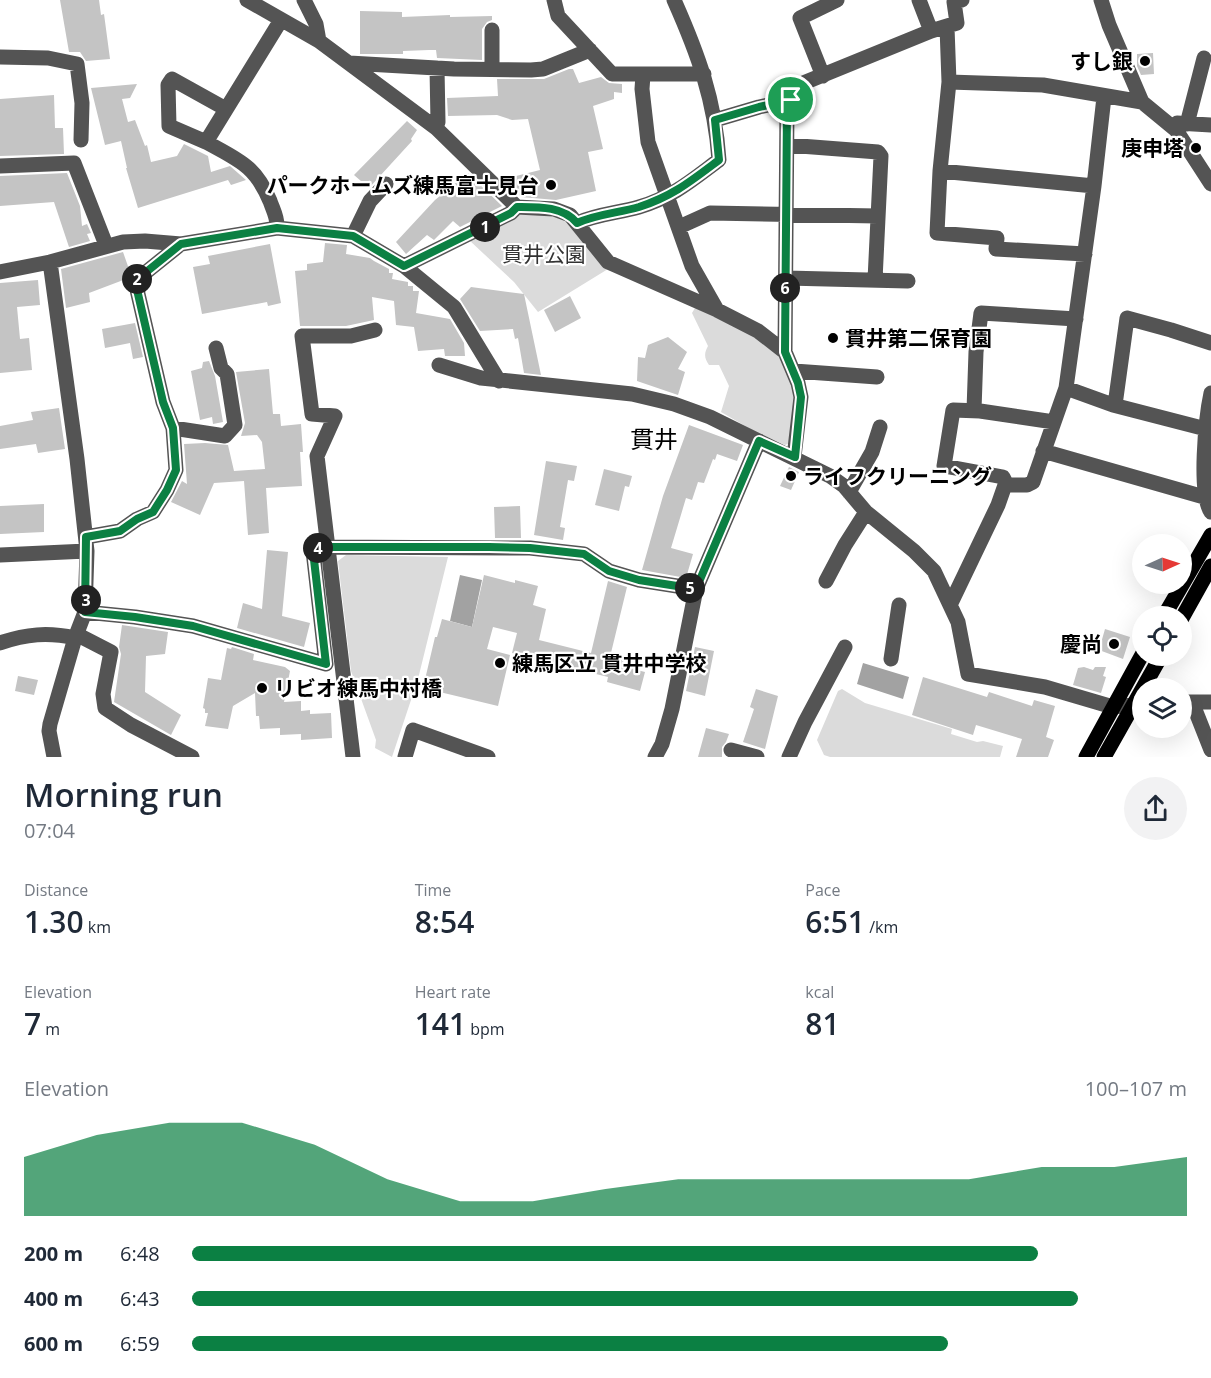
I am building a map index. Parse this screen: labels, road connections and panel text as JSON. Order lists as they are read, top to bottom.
{
  "districts": ["貫井"],
  "parks": ["貫井公園"],
  "places": [
    "すし銀",
    "庚申塔",
    "パークホームズ練馬富士見台",
    "貫井第二保育園",
    "ライフクリーニング",
    "慶尚",
    "練馬区立 貫井中学校",
    "リビオ練馬中村橋"
  ],
  "north": "right",
  "page": {
    "pins": [
      "1",
      "2",
      "6",
      "4",
      "5",
      "3"
    ],
    "heading": ["Morning run", "07:04"],
    "stats": [
      ["Distance", "1.30 km"],
      ["Time", "8:54"],
      ["Pace", "6:51 /km"],
      ["Elevation", "7 m"],
      ["Heart rate", "141 bpm"],
      ["kcal", "81"]
    ],
    "chart": ["Elevation", "100–107 m"],
    "list": [
      {
        "name": "200 m",
        "note": "6:48"
      },
      {
        "name": "400 m",
        "note": "6:43"
      },
      {
        "name": "600 m",
        "note": "6:59"
      }
    ]
  }
}
